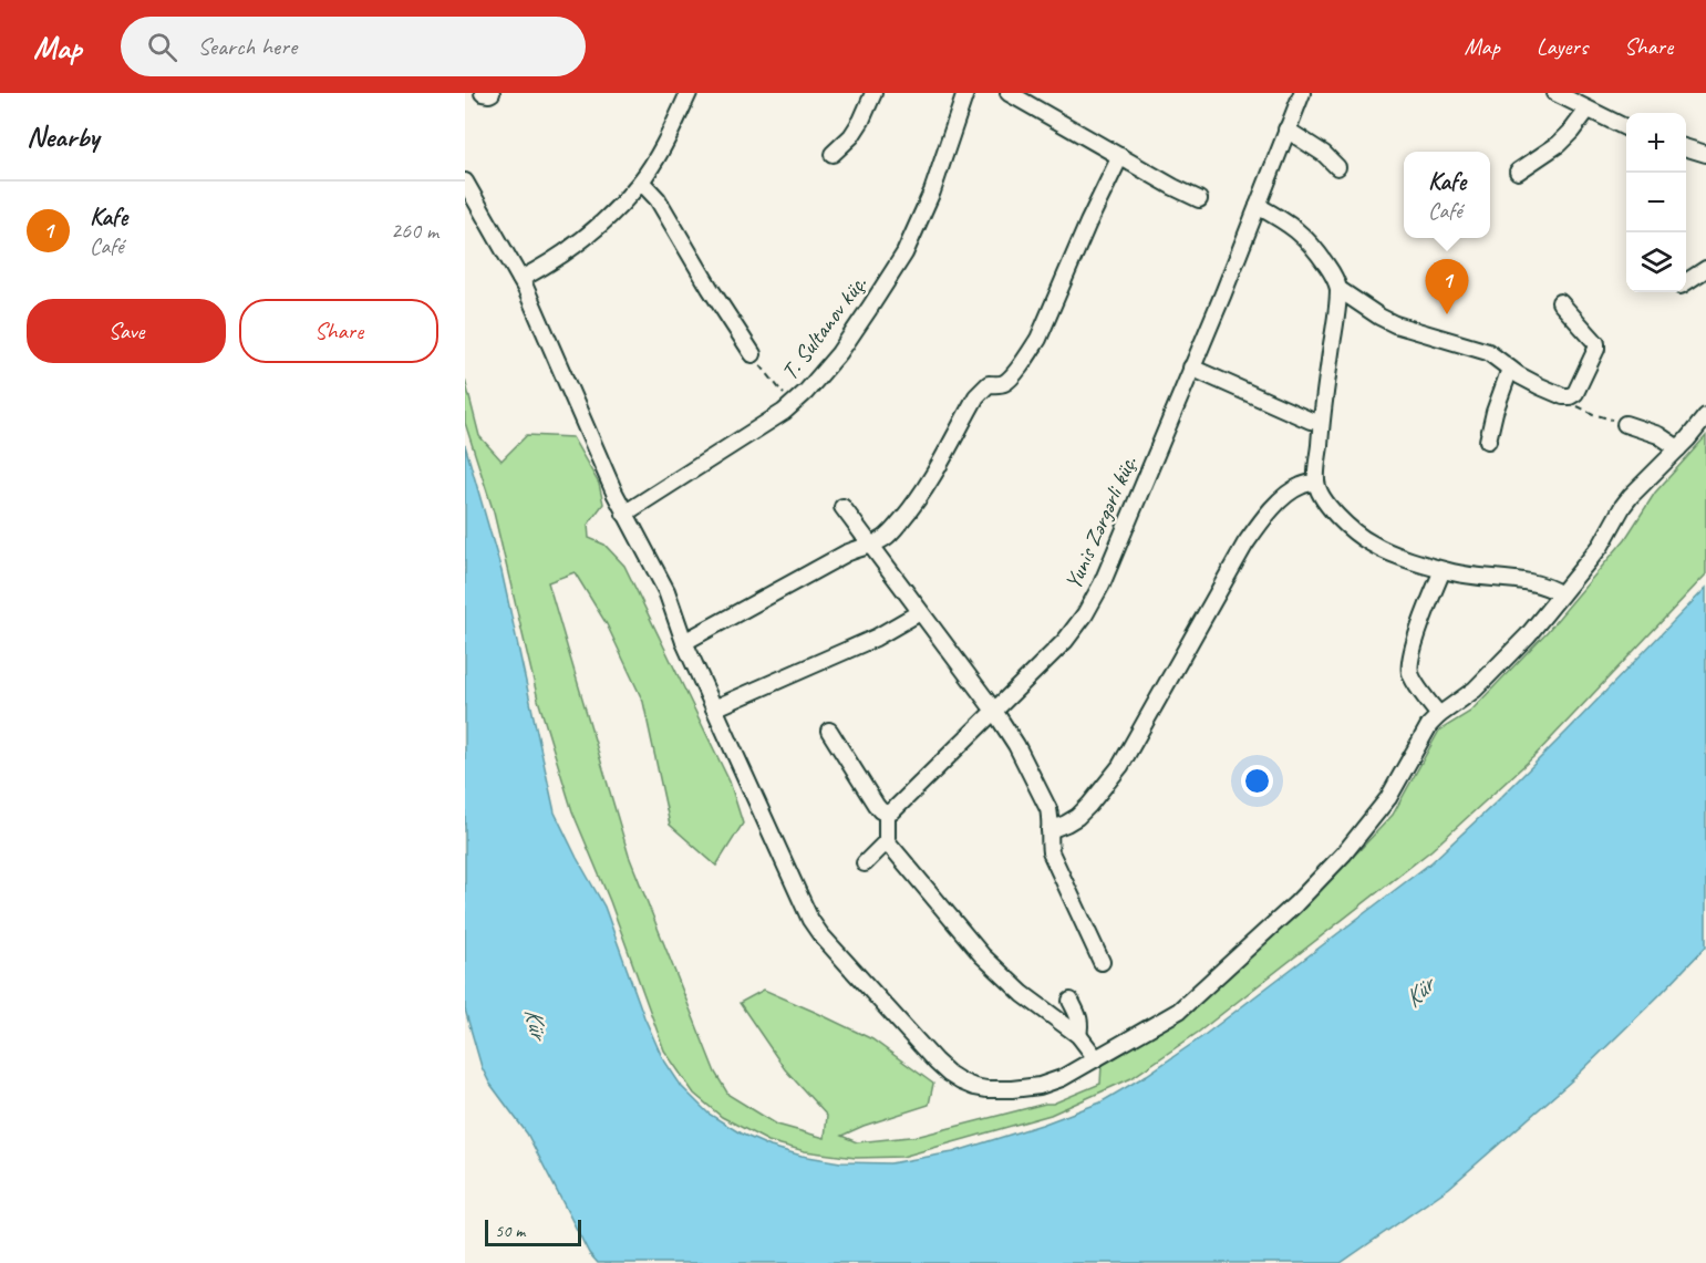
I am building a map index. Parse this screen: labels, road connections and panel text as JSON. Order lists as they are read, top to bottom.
{
  "streets": {
    "street": ["T. Sultanov küç.", "Yunis Zərgərli küç."]
  },
  "water": ["Kür"],
  "scale_bar": "50 m",
  "page": {
    "header": "Map",
    "search": "Search here",
    "nav": ["Map", "Layers", "Share"],
    "heading": "Nearby",
    "map_buttons": ["+", "−"],
    "popup": ["Kafe", "Café"],
    "list": [
      {
        "mark": "1",
        "name": "Kafe",
        "note": "Café",
        "value": "260 m"
      }
    ],
    "pins": "1",
    "buttons": ["Save", "Share"],
    "scale": "50 m"
  }
}
